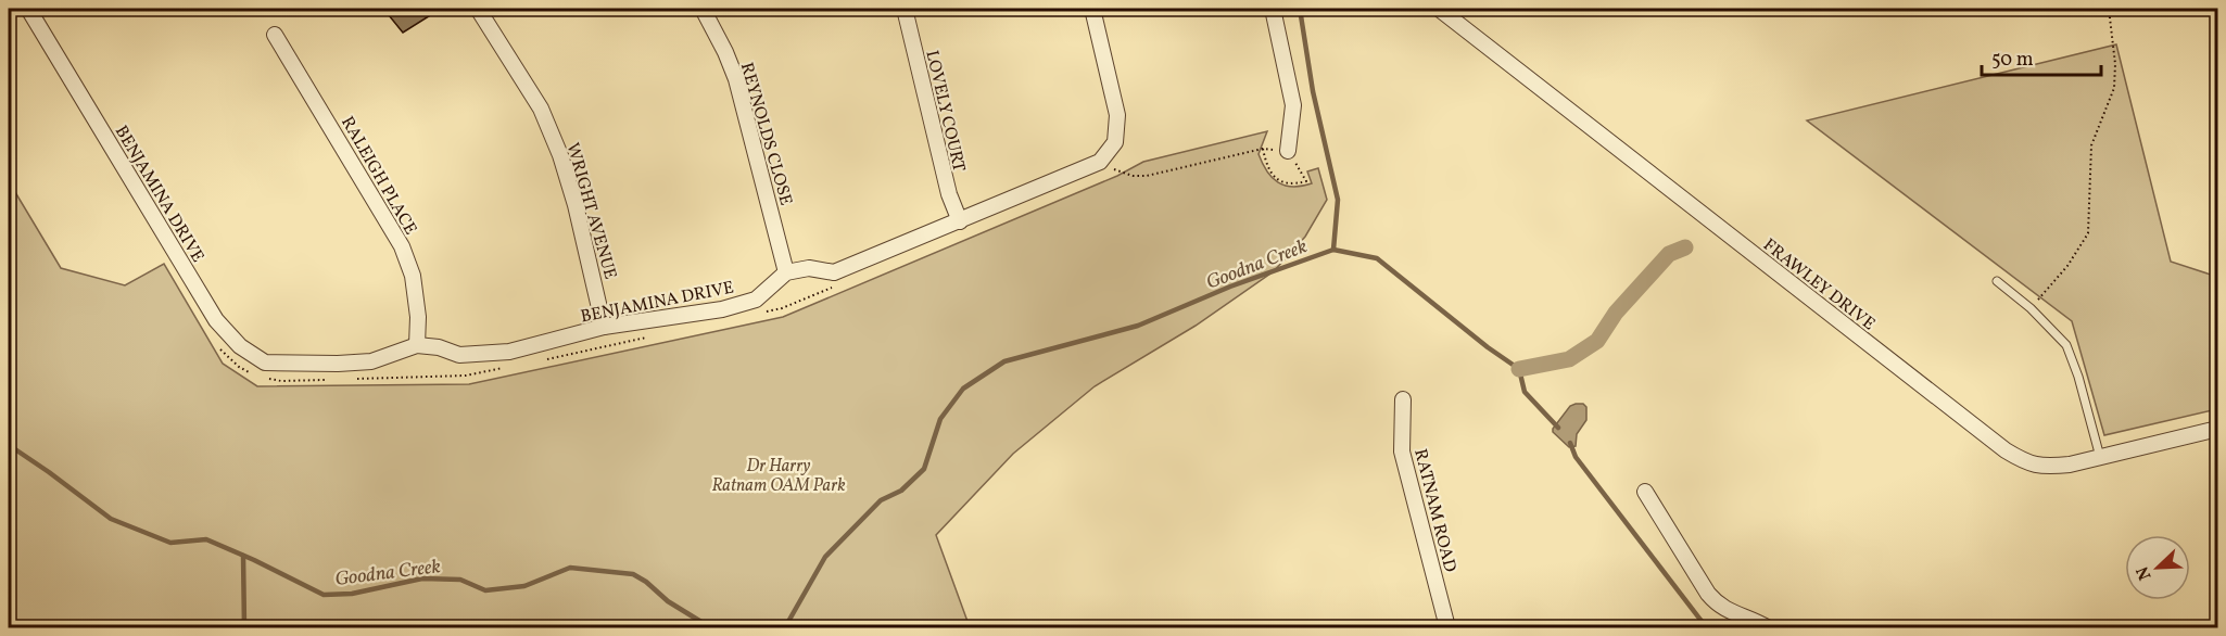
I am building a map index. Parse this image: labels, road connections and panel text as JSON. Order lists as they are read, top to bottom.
{
  "streets": {
    "street": [
      "LOVELY COURT",
      "REYNOLDS CLOSE",
      "RALEIGH PLACE",
      "BENJAMINA DRIVE",
      "WRIGHT AVENUE",
      "FRAWLEY DRIVE",
      "RATNAM ROAD"
    ]
  },
  "crossings": [
    ["REYNOLDS CLOSE", "BENJAMINA DRIVE"],
    ["RALEIGH PLACE", "BENJAMINA DRIVE"],
    ["BENJAMINA DRIVE", "WRIGHT AVENUE"]
  ],
  "water": ["Goodna Creek"],
  "parks": ["Dr Harry Ratnam OAM Park"],
  "scale_bar": "50 m",
  "north": "bottom left"
}
